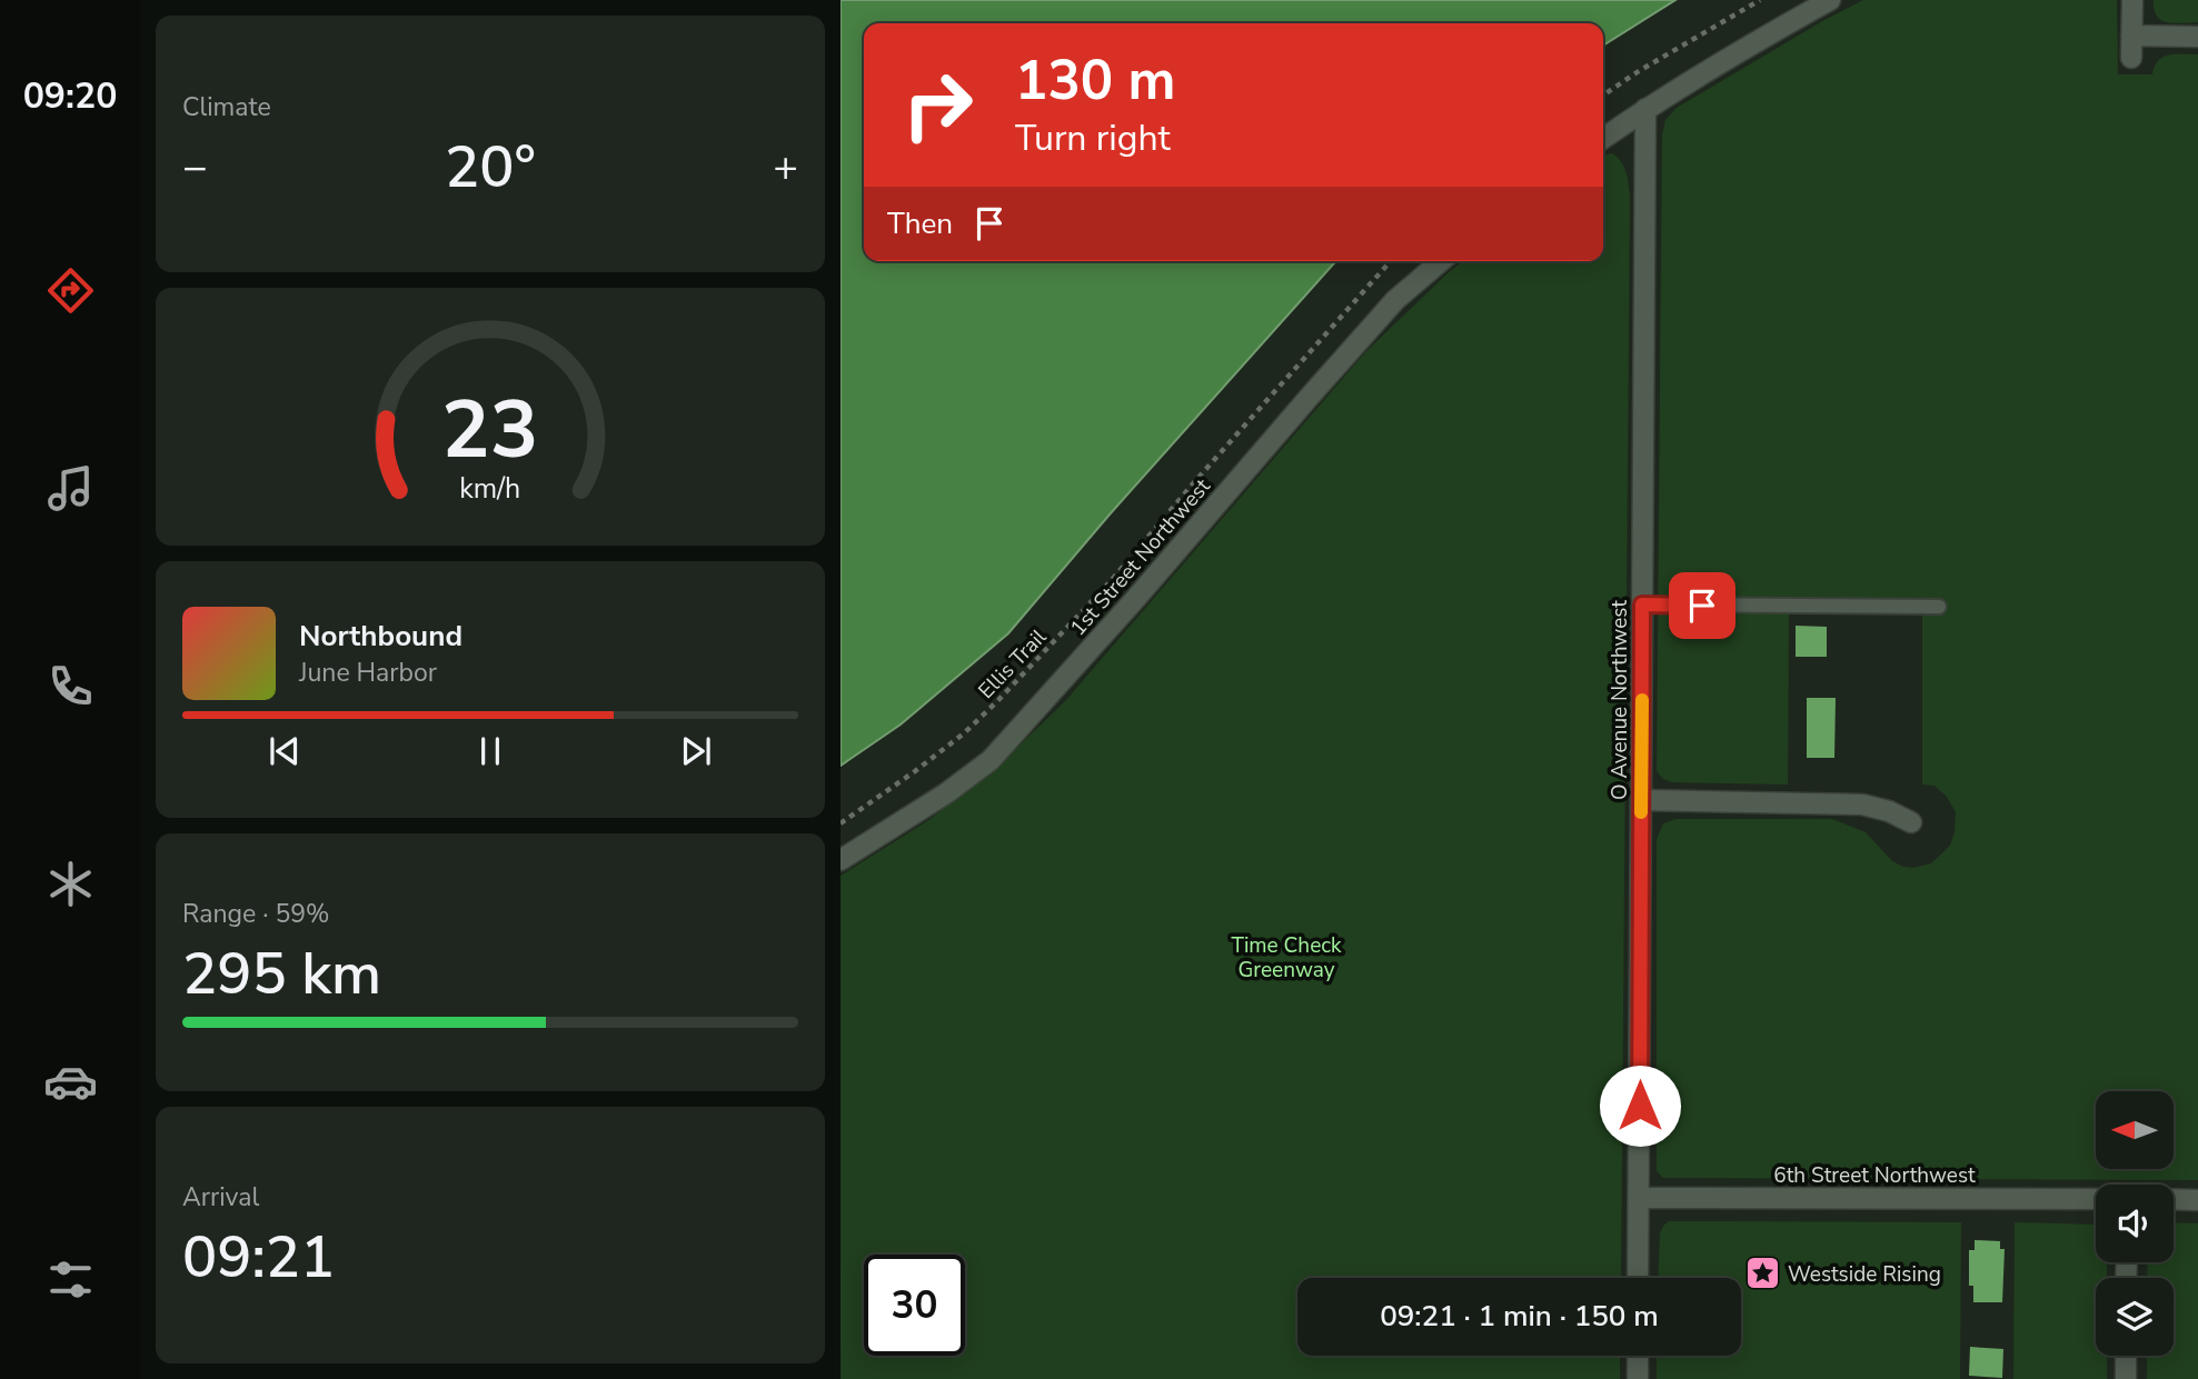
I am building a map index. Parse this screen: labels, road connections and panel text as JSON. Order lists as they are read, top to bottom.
{
  "streets": {
    "street": ["1st Street Northwest", "O Avenue Northwest", "6th Street Northwest"],
    "path": ["Ellis Trail"]
  },
  "crossings": [
    ["O Avenue Northwest", "6th Street Northwest"]
  ],
  "parks": ["Time Check Greenway"],
  "places": {
    "place": ["Westside Rising"]
  },
  "north": "left",
  "page": {
    "tabs": "09:20",
    "tile": [
      "Climate",
      ["Range · 59%", "295 km"],
      ["Arrival", "09:21"]
    ],
    "turn": ["130 m", "Turn right"],
    "heat": ["−", "20°", "+"],
    "then": "Then",
    "song": ["Northbound", "June Harbor"],
    "limit": "30",
    "trip": "09:21 · 1 min · 150 m",
    "gauge": ["23", "km/h"]
  }
}
